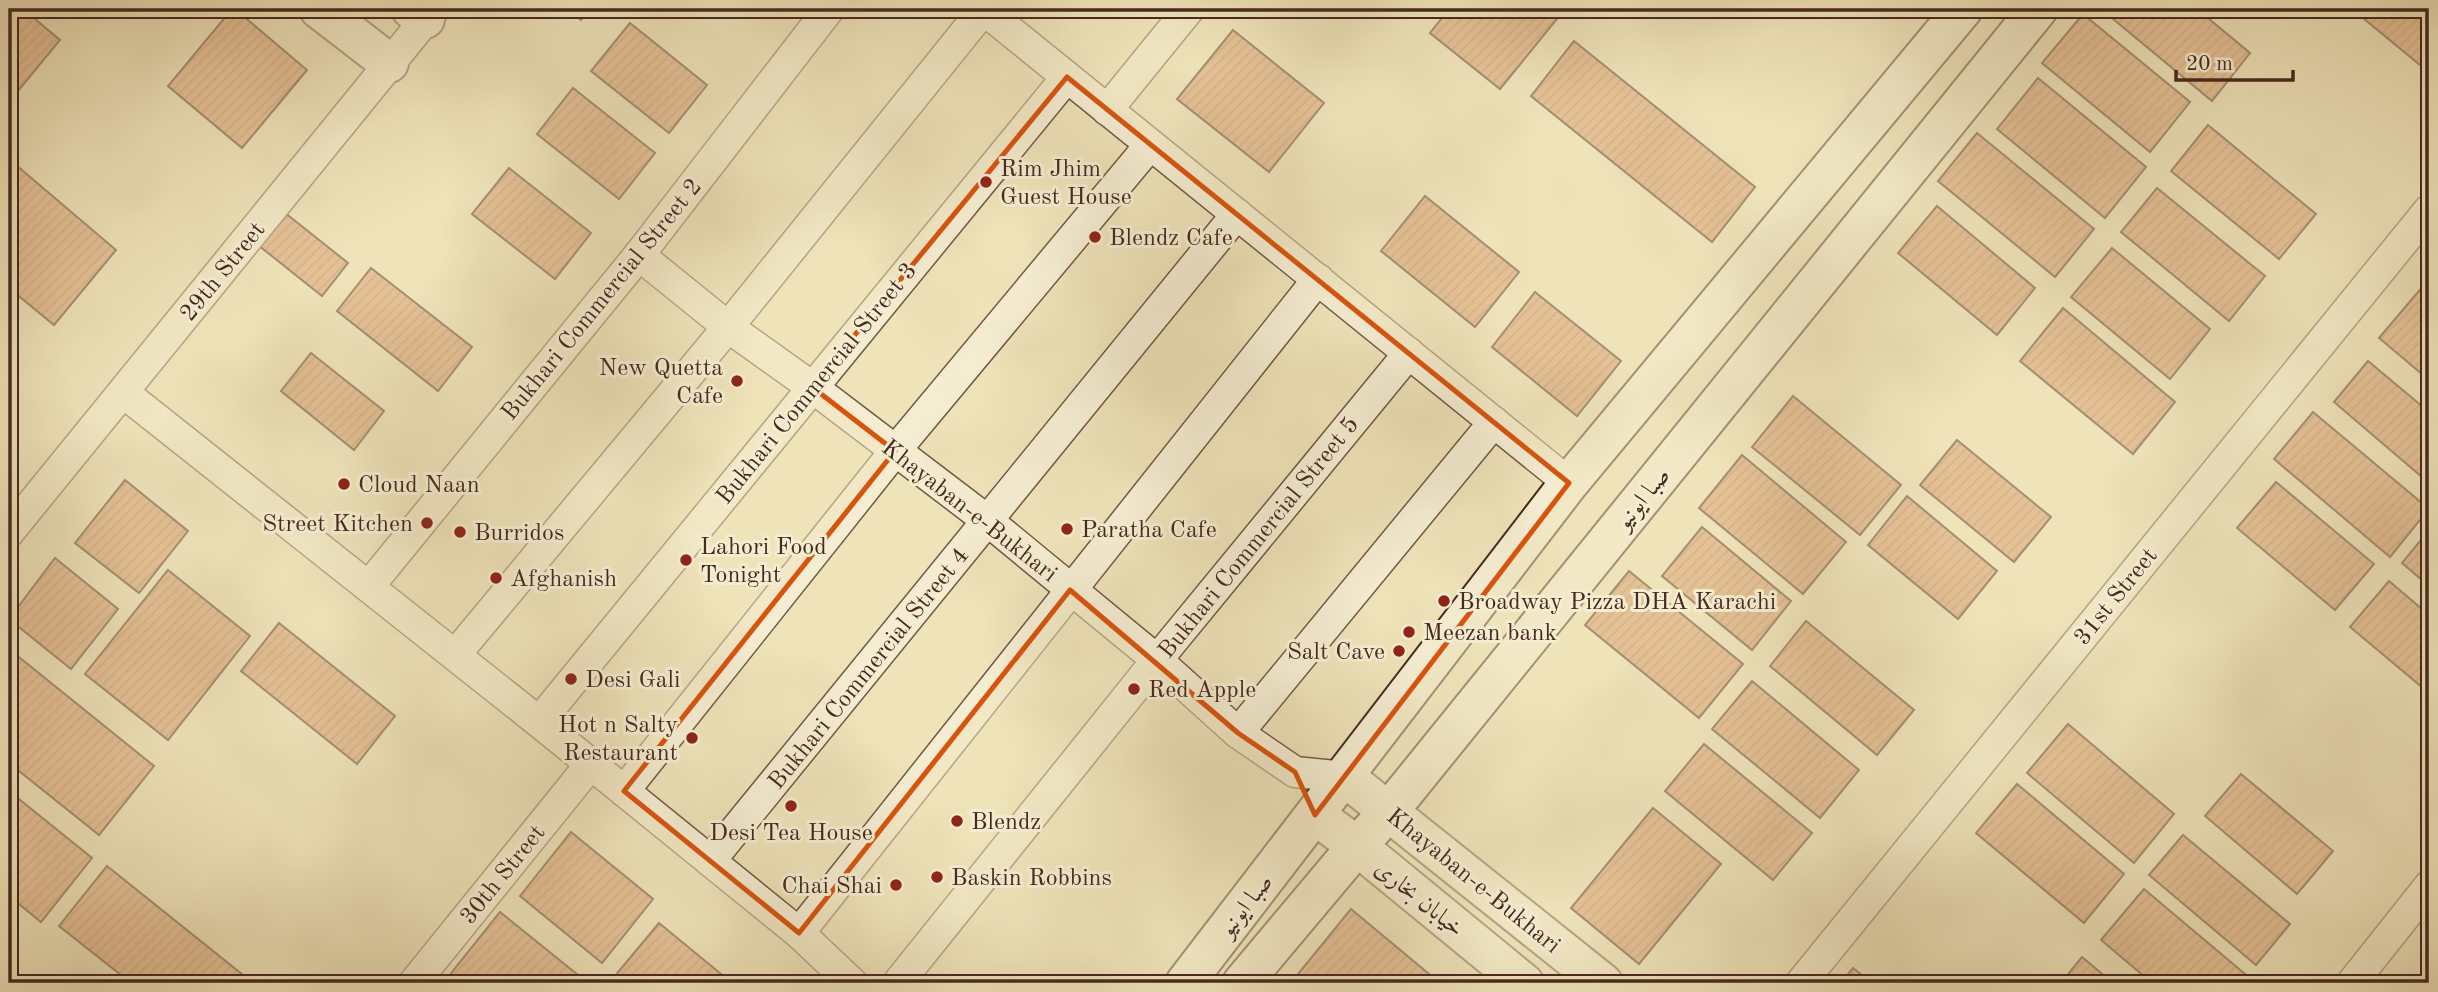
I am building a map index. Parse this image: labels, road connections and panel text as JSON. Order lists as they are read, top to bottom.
{
  "streets": {
    "main road": ["صبا ایونیو", "Khayaban-e-Bukhari", "خیابان بخاری"],
    "street": [
      "29th Street",
      "Bukhari Commercial Street 2",
      "Bukhari Commercial Street 3",
      "Bukhari Commercial Street 5",
      "31st Street",
      "Bukhari Commercial Street 4",
      "30th Street"
    ]
  },
  "crossings": [
    ["Bukhari Commercial Street 2", "Khayaban-e-Bukhari"],
    ["Bukhari Commercial Street 3", "Khayaban-e-Bukhari"],
    ["صبا ایونیو", "Khayaban-e-Bukhari"],
    ["صبا ایونیو", "خیابان بخاری"],
    ["Khayaban-e-Bukhari", "Bukhari Commercial Street 5"],
    ["Khayaban-e-Bukhari", "Bukhari Commercial Street 4"]
  ],
  "places": [
    "Rim Jhim Guest House",
    "Blendz Cafe",
    "New Quetta Cafe",
    "Cloud Naan",
    "Street Kitchen",
    "Paratha Cafe",
    "Burridos",
    "Lahori Food Tonight",
    "Afghanish",
    "Broadway Pizza DHA Karachi",
    "Meezan bank",
    "Salt Cave",
    "Desi Gali",
    "Red Apple",
    "Hot n Salty Restaurant",
    "Desi Tea House",
    "Blendz",
    "Baskin Robbins",
    "Chai Shai"
  ],
  "scale_bar": "20 m"
}
